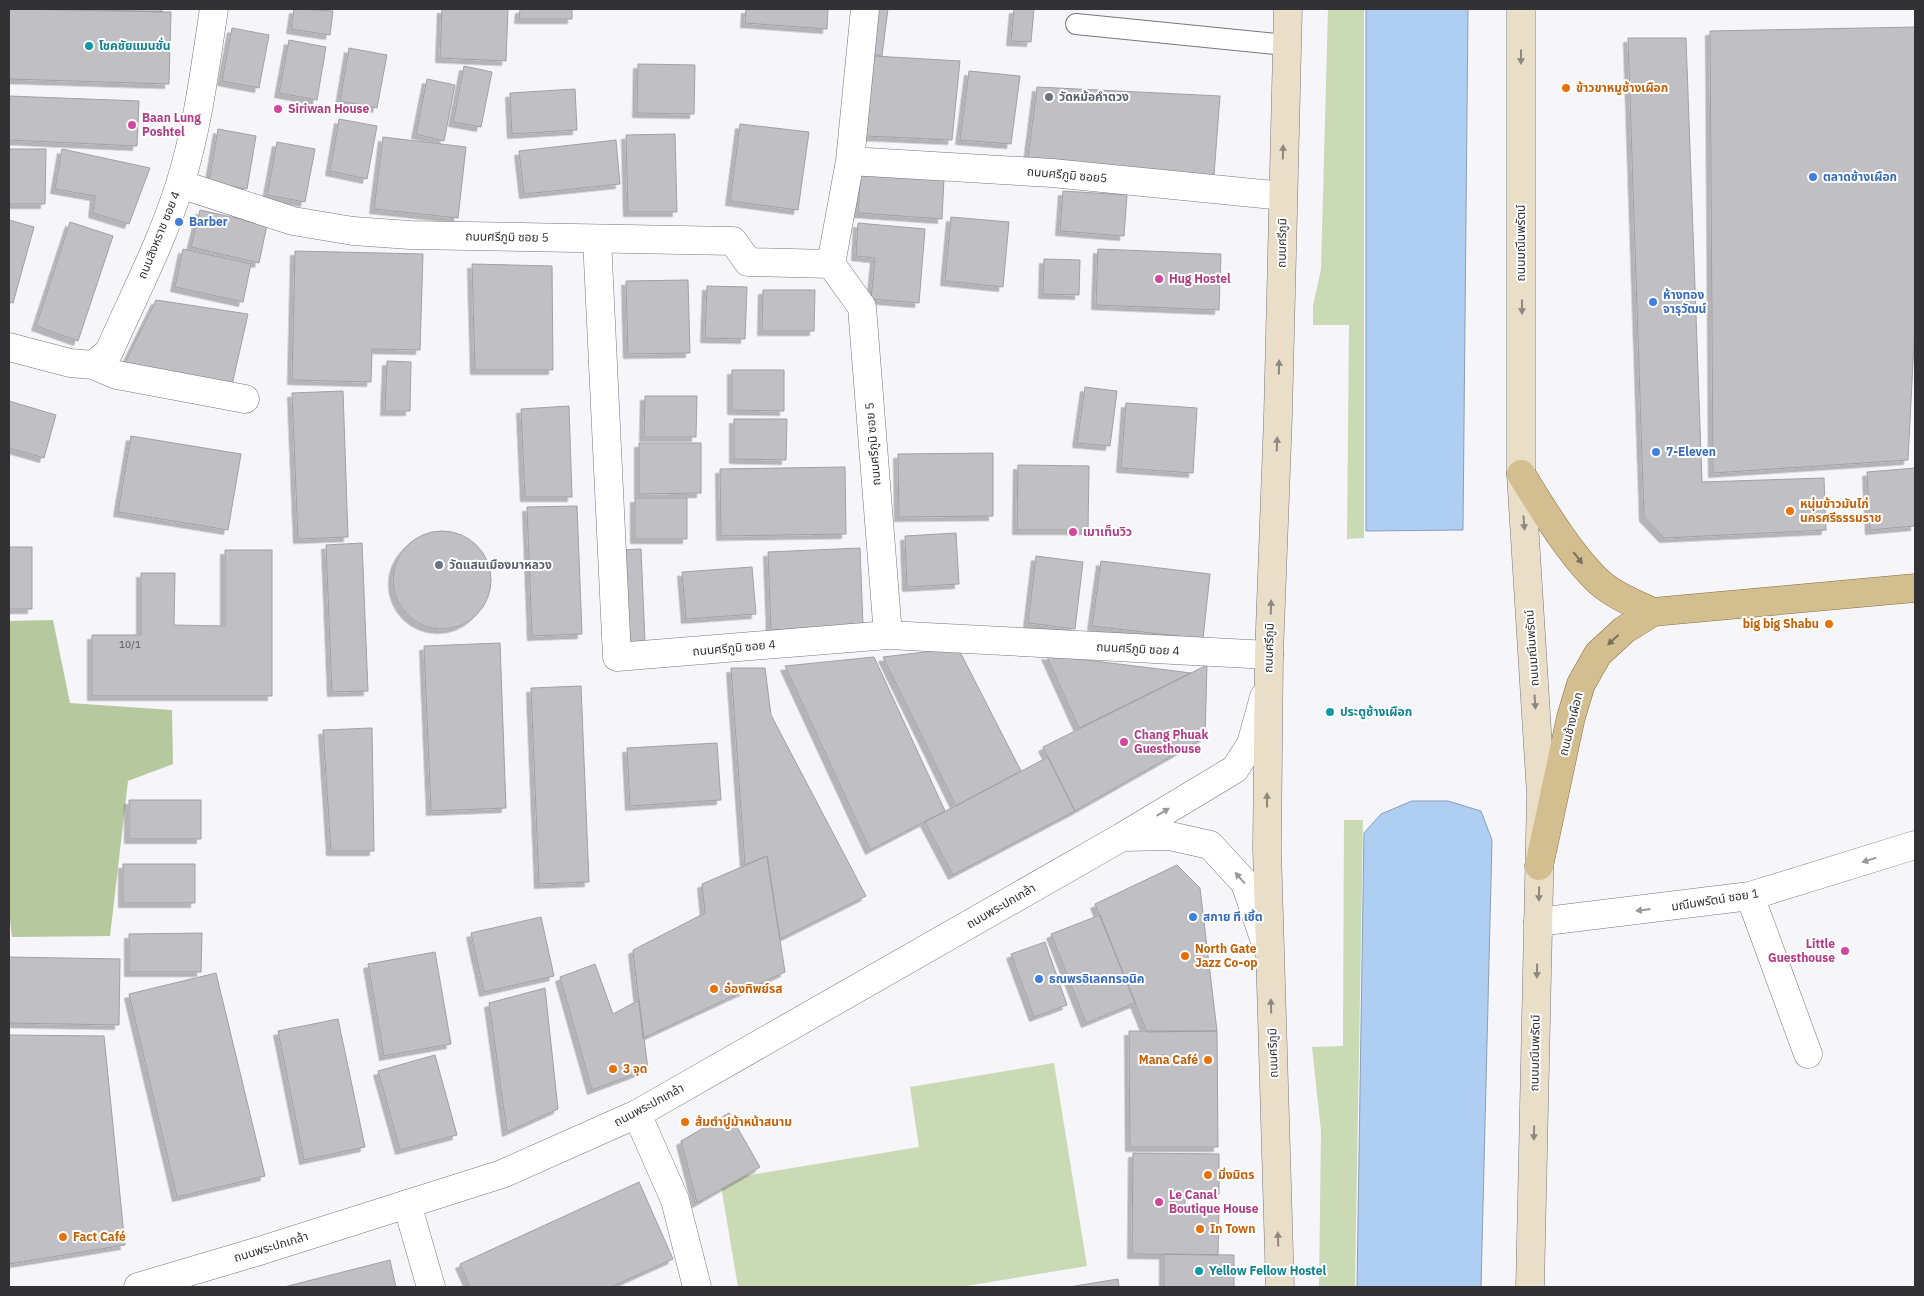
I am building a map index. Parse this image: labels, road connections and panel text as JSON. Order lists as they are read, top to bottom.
{
  "streets": {
    "main road": ["ถนนศรีภูมิ", "ถนนมณีนพรัตน์", "ถนนช้างเผือก"],
    "street": [
      "ถนนศรีภูมิ ซอย5",
      "ถนนสิงหราช ซอย 4",
      "ถนนศรีภูมิ ซอย 5",
      "ถนนศรีภูมิ ซอย 4",
      "มณีนพรัตน์ ซอย 1",
      "ถนนพระปกเกล้า"
    ]
  },
  "crossings": [
    ["ถนนศรีภูมิ ซอย5", "ถนนศรีภูมิ"],
    ["ถนนสิงหราช ซอย 4", "ถนนศรีภูมิ ซอย 5"],
    ["ถนนศรีภูมิ ซอย 5", "ถนนศรีภูมิ ซอย 4"],
    ["ถนนศรีภูมิ", "ถนนศรีภูมิ ซอย 4"],
    ["ถนนศรีภูมิ", "ถนนพระปกเกล้า"],
    ["ถนนมณีนพรัตน์", "ถนนช้างเผือก"],
    ["ถนนมณีนพรัตน์", "มณีนพรัตน์ ซอย 1"],
    ["ถนนศรีภูมิ ซอย 4", "ถนนพระปกเกล้า"]
  ],
  "one_way": [
    "ถนนศรีภูมิ",
    "ถนนมณีนพรัตน์",
    "ถนนช้างเผือก",
    "มณีนพรัตน์ ซอย 1"
  ],
  "places": [
    "โชคชัยแมนชั่น",
    "ข้าวขาหมูช้างเผือก",
    "วัดหม้อคำตวง",
    "Siriwan House",
    "Baan Lung Poshtel",
    "ตลาดช้างเผือก",
    "Barber",
    "Hug Hostel",
    "ห้างทอง จารุวัฒน์",
    "7-Eleven",
    "หนุ่มข้าวมันไก่ นครศรีธรรมราช",
    "เมาเท็นวิว",
    "วัดแสนเมืองมาหลวง",
    "big big Shabu",
    "ประตูช้างเผือก",
    "Chang Phuak Guesthouse",
    "สกาย ที เชิ้ต",
    "Little Guesthouse",
    "North Gate Jazz Co-op",
    "ธณพรอิเลคทรอนิค",
    "อ๋องทิพย์รส",
    "Mana Café",
    "3 จุด",
    "ส้มตำปูม้าหน้าสนาม",
    "มิ่งมิตร",
    "Le Canal Boutique House",
    "In Town",
    "Fact Café",
    "Yellow Fellow Hostel"
  ],
  "house_numbers": ["10/1"]
}
